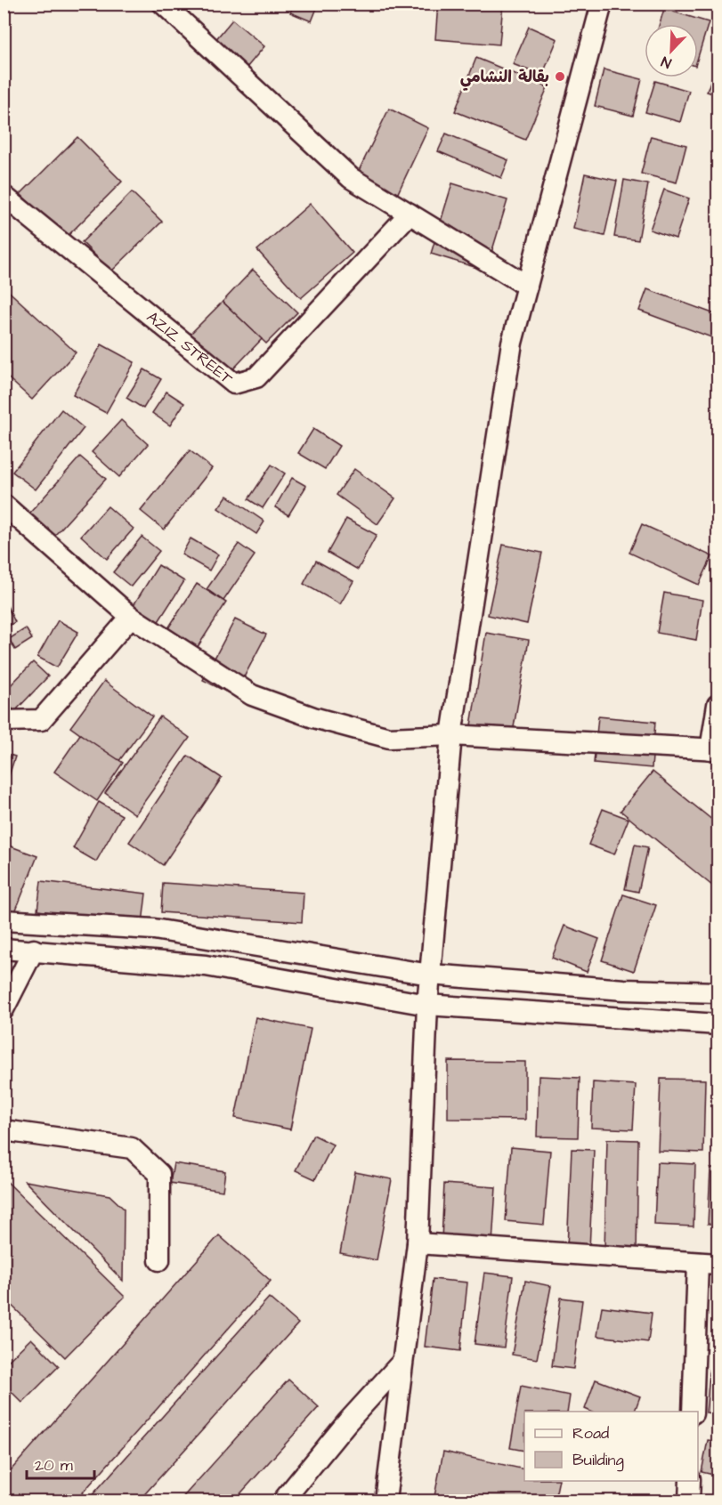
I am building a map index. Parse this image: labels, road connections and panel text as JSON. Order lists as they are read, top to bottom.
{
  "streets": {
    "street": ["AZIZ STREET"]
  },
  "places": ["بقالة النشامي"],
  "legend": ["Road", "Building"],
  "scale_bar": "20 m",
  "north": "bottom left"
}
